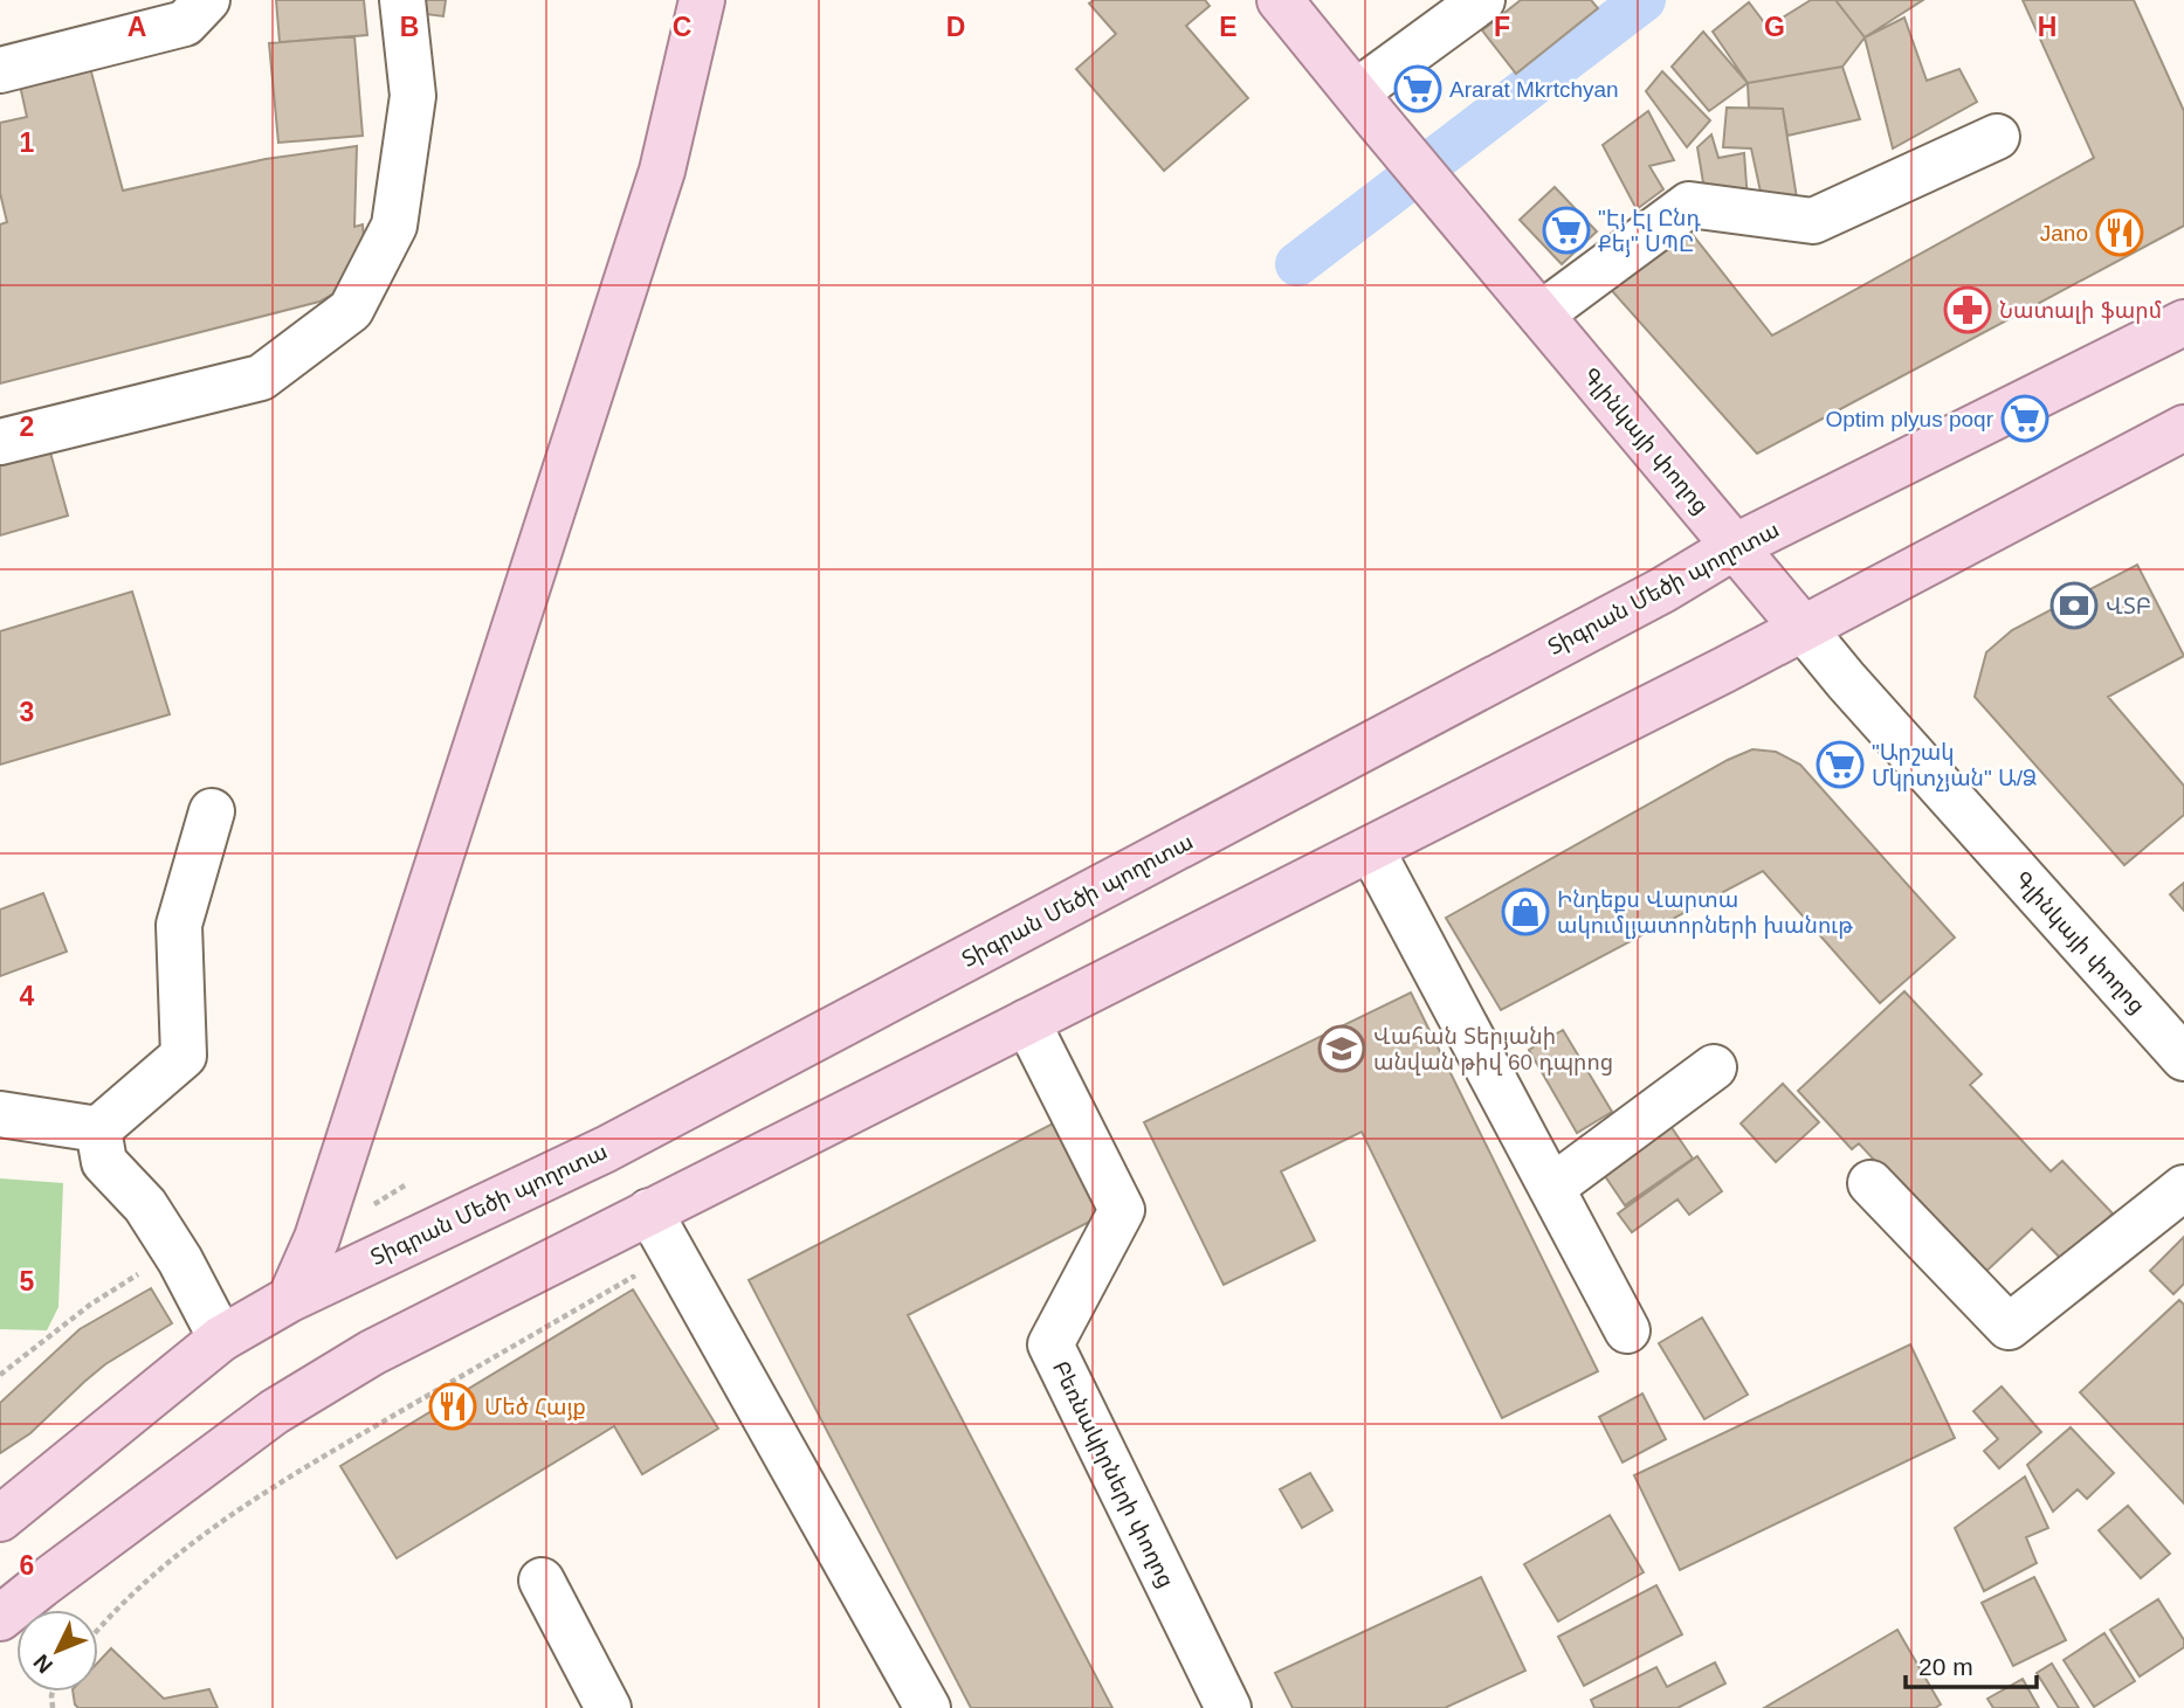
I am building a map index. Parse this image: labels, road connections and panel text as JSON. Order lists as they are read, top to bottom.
{
  "streets": {
    "main road": ["Գլինկայի փողոց", "Տիգրան Մեծի պողոտա"],
    "street": ["Բեռնակիրների փողոց"]
  },
  "crossings": [
    ["Գլինկայի փողոց", "Տիգրան Մեծի պողոտա"]
  ],
  "places": {
    "supermarket": [
      "Ararat Mkrtchyan",
      "\"Էյ Էլ Ընդ Քեյ\" ՍՊԸ",
      "Optim plyus poqr",
      "\"Արշակ Մկրտչյան\" Ա/Ձ"
    ],
    "restaurant": ["Jano", "Մեծ Հայք"],
    "pharmacy": ["Նատալի ֆարմ"],
    "bank": ["ՎՏԲ"],
    "shop": ["Ինդեքս Վարտա ակումլյատորների խանութ"],
    "school or university": ["Վահան Տերյանի անվան թիվ 60 դպրոց"]
  },
  "scale_bar": "20 m",
  "north": "bottom left",
  "grid": {
    "columns": [
      "A",
      "B",
      "C",
      "D",
      "E",
      "F",
      "G",
      "H"
    ],
    "rows": [
      "1",
      "2",
      "3",
      "4",
      "5",
      "6"
    ]
  }
}
